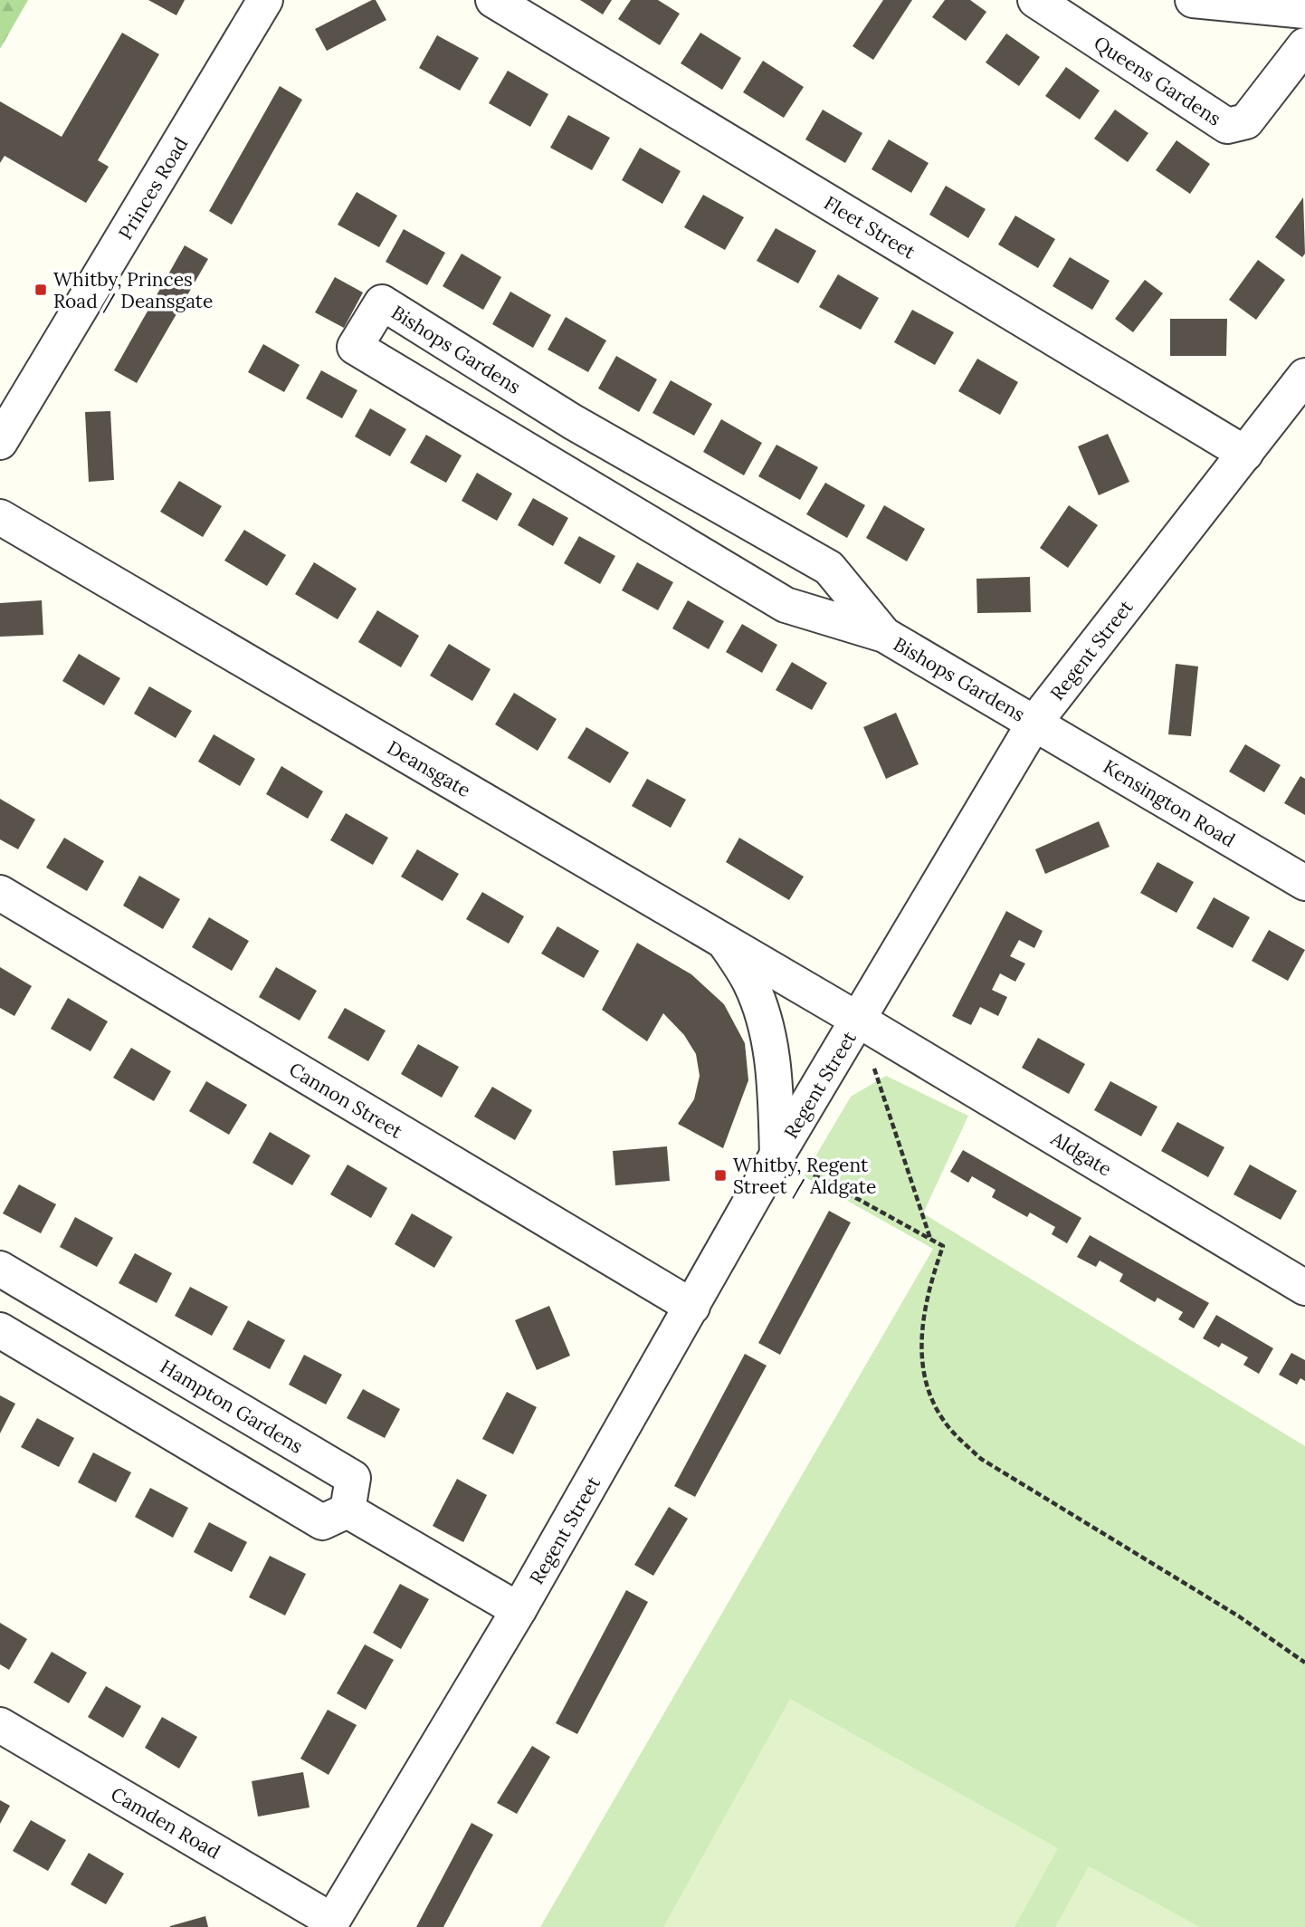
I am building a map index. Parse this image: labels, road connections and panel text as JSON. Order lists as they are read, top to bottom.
{
  "streets": {
    "street": [
      "Queens Gardens",
      "Princes Road",
      "Fleet Street",
      "Bishops Gardens",
      "Regent Street",
      "Deansgate",
      "Kensington Road",
      "Cannon Street",
      "Aldgate",
      "Hampton Gardens",
      "Camden Road"
    ]
  },
  "crossings": [
    ["Fleet Street", "Regent Street"],
    ["Bishops Gardens", "Regent Street"],
    ["Bishops Gardens", "Kensington Road"],
    ["Regent Street", "Deansgate"],
    ["Regent Street", "Kensington Road"],
    ["Regent Street", "Cannon Street"],
    ["Regent Street", "Aldgate"],
    ["Regent Street", "Camden Road"],
    ["Deansgate", "Aldgate"]
  ],
  "places": {
    "transit": ["Whitby, Princes Road / Deansgate", "Whitby, Regent Street / Aldgate"]
  }
}
